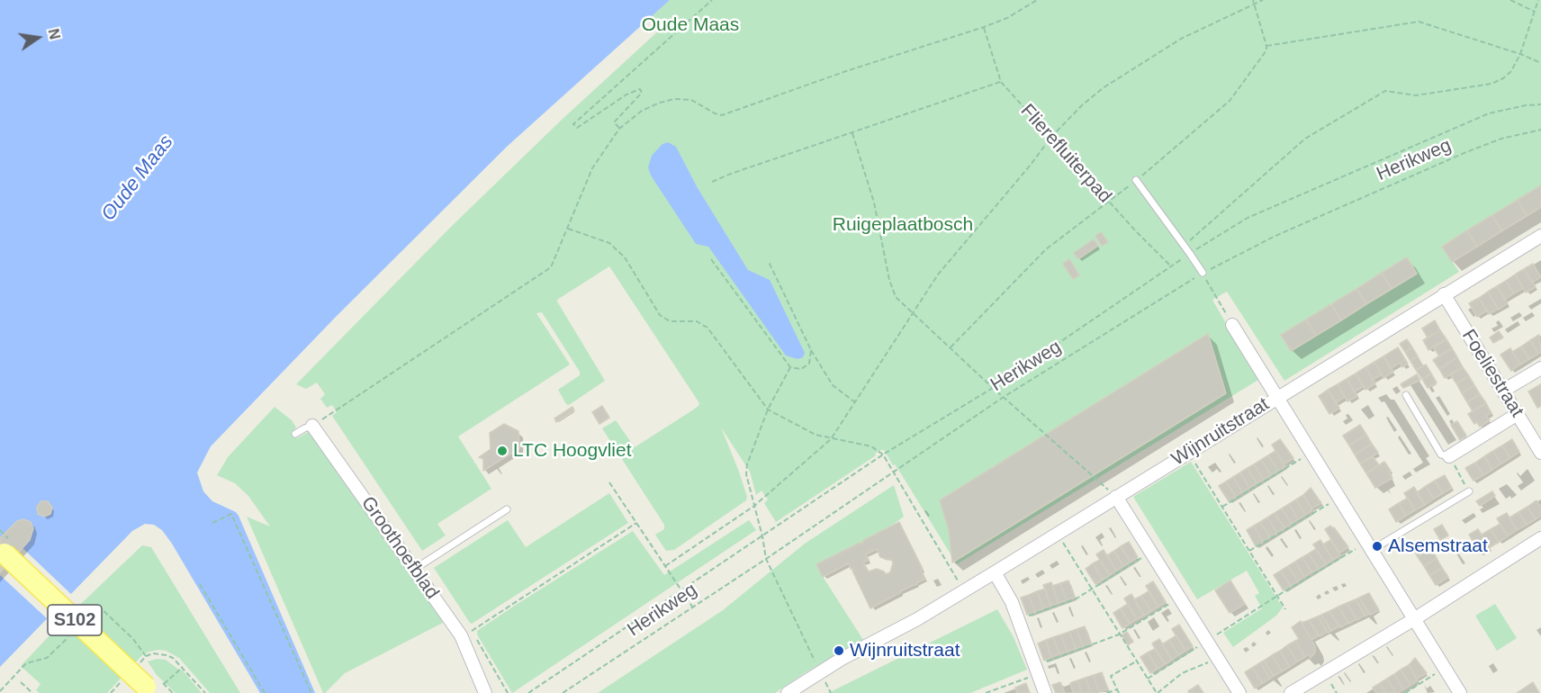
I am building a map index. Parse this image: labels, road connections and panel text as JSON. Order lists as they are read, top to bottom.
{
  "streets": {
    "main road": ["S102"],
    "street": ["Foeliestraat", "Wijnruitstraat", "Groothoefblad"],
    "lane": ["Flierefluiterpad"],
    "path": ["Herikweg"]
  },
  "crossings": [
    ["Flierefluiterpad", "Herikweg"],
    ["Foeliestraat", "Wijnruitstraat"]
  ],
  "water": ["Oude Maas"],
  "parks": ["Oude Maas", "Ruigeplaatbosch"],
  "places": ["LTC Hoogvliet", "Alsemstraat", "Wijnruitstraat"],
  "north": "right"
}
